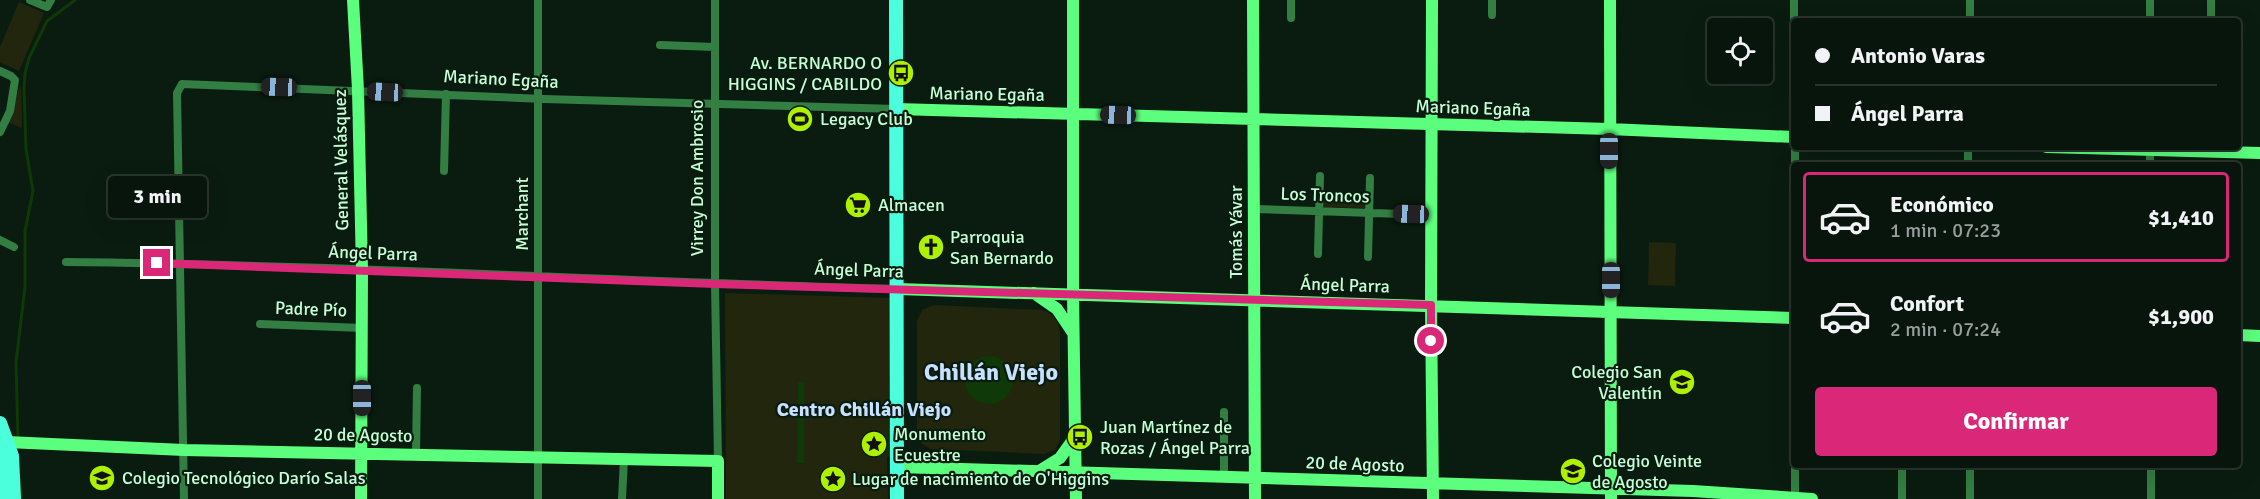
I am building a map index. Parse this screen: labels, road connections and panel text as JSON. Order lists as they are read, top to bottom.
{
  "streets": {
    "street": [
      "Mariano Egaña",
      "General Velásquez",
      "Virrey Don Ambrosio",
      "Los Troncos",
      "Marchant",
      "Tomás Yávar",
      "Ángel Parra",
      "Padre Pío",
      "20 de Agosto"
    ]
  },
  "crossings": [
    ["Mariano Egaña", "General Velásquez"],
    ["Mariano Egaña", "Virrey Don Ambrosio"],
    ["Mariano Egaña", "Marchant"],
    ["Mariano Egaña", "Tomás Yávar"],
    ["Mariano Egaña", "Ángel Parra"],
    ["General Velásquez", "Ángel Parra"],
    ["General Velásquez", "Padre Pío"],
    ["General Velásquez", "20 de Agosto"],
    ["Virrey Don Ambrosio", "Ángel Parra"],
    ["Virrey Don Ambrosio", "20 de Agosto"],
    ["Los Troncos", "Tomás Yávar"],
    ["Marchant", "Ángel Parra"],
    ["Marchant", "20 de Agosto"],
    ["Tomás Yávar", "Ángel Parra"],
    ["Tomás Yávar", "20 de Agosto"]
  ],
  "districts": ["Chillán Viejo", "Centro Chillán Viejo"],
  "places": {
    "bus stop": ["Av. BERNARDO O HIGGINS / CABILDO", "Juan Martínez de Rozas / Ángel Parra"],
    "sports": ["Legacy Club"],
    "supermarket": ["Almacen"],
    "church": ["Parroquia San Bernardo"],
    "school or university": ["Colegio San Valentín", "Colegio Veinte de Agosto", "Colegio Tecnológico Darío Salas"],
    "place": ["Monumento Ecuestre", "Lugar de nacimiento de O'Higgins"]
  },
  "page": {
    "banner": ["Antonio Varas", "Ángel Parra"],
    "list": [
      {
        "name": "Económico",
        "note": "1 min · 07:23",
        "value": "$1,410"
      },
      {
        "name": "Confort",
        "note": "2 min · 07:24",
        "value": "$1,900"
      }
    ],
    "bubble": "3 min",
    "buttons": "Confirmar"
  }
}
